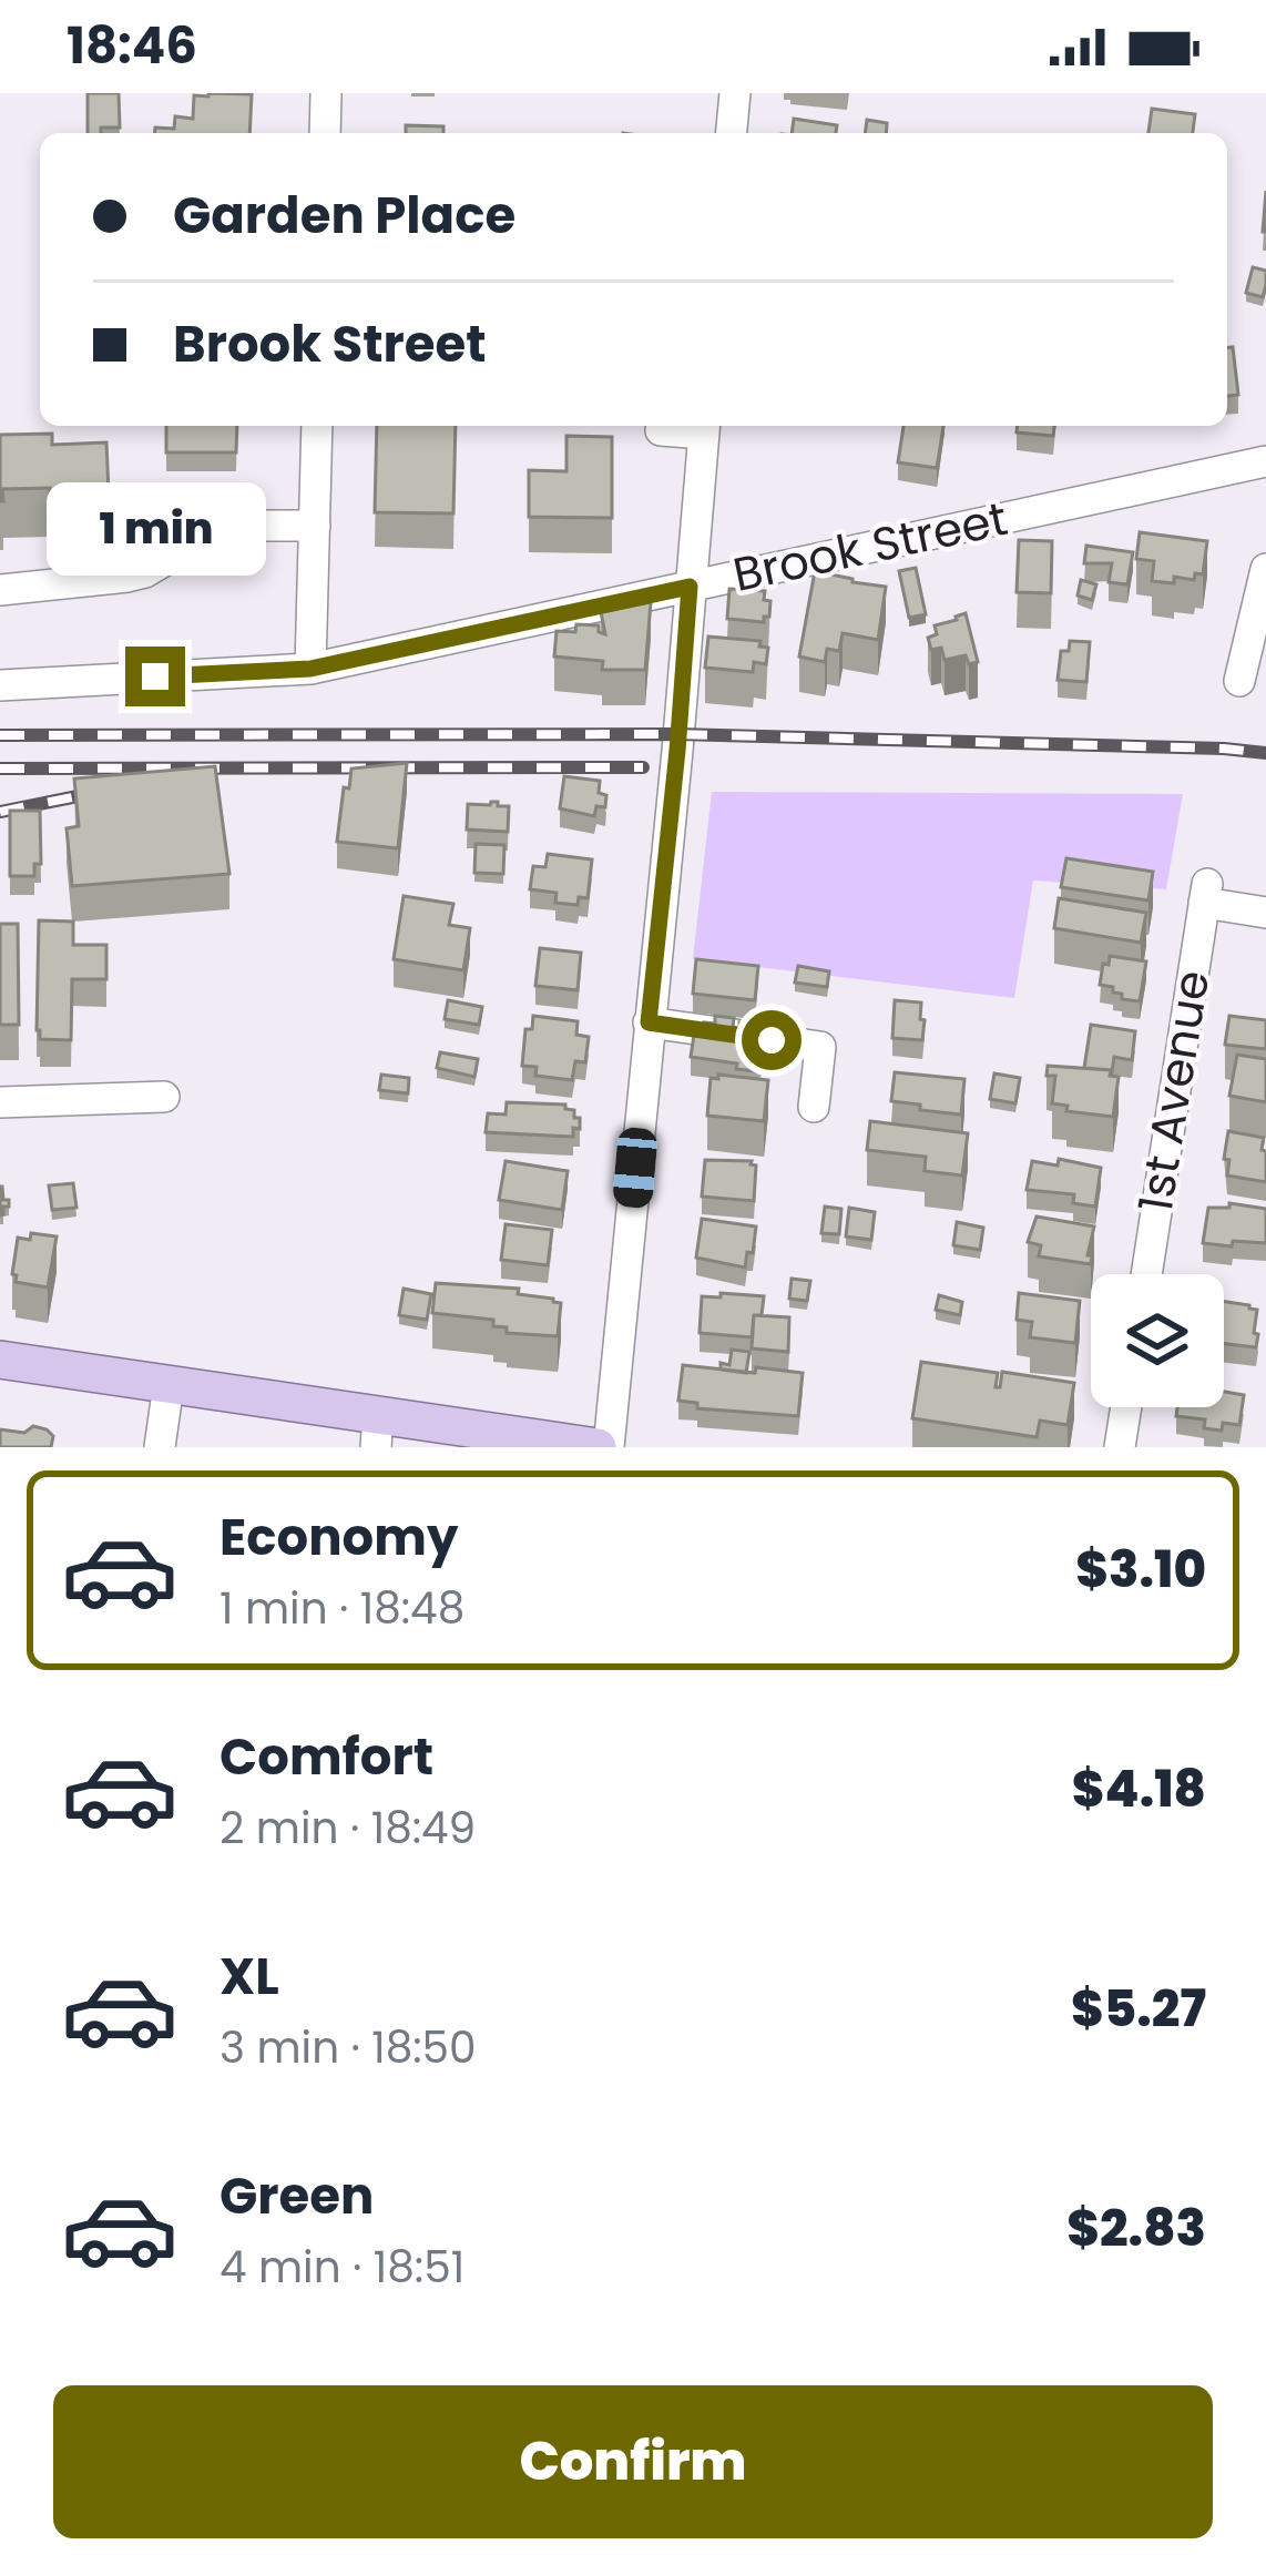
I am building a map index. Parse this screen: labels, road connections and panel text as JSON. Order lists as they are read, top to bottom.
{
  "streets": {
    "street": ["Brook Street", "1st Avenue"]
  },
  "page": {
    "status": "18:46",
    "banner": ["Garden Place", "Brook Street"],
    "bubble": "1 min",
    "list": [
      {
        "name": "Economy",
        "note": "1 min · 18:48",
        "value": "$3.10"
      },
      {
        "name": "Comfort",
        "note": "2 min · 18:49",
        "value": "$4.18"
      },
      {
        "name": "XL",
        "note": "3 min · 18:50",
        "value": "$5.27"
      },
      {
        "name": "Green",
        "note": "4 min · 18:51",
        "value": "$2.83"
      }
    ],
    "buttons": "Confirm"
  }
}
